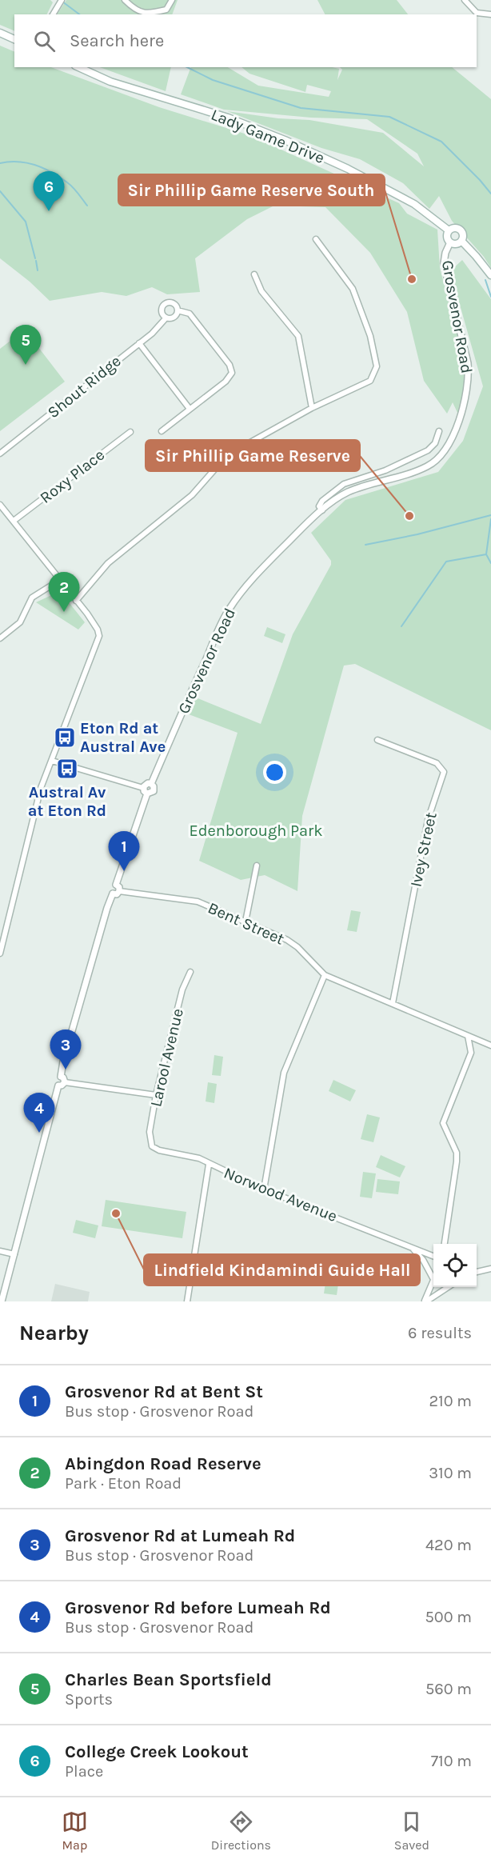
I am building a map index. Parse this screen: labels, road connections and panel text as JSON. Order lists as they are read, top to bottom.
{
  "streets": {
    "main road": ["Lady Game Drive"],
    "street": [
      "Grosvenor Road",
      "Shout Ridge",
      "Roxy Place",
      "Ivey Street",
      "Bent Street",
      "Larool Avenue",
      "Norwood Avenue"
    ]
  },
  "crossings": [
    ["Lady Game Drive", "Grosvenor Road"],
    ["Ivey Street", "Bent Street"],
    ["Larool Avenue", "Norwood Avenue"]
  ],
  "parks": ["Edenborough Park"],
  "places": {
    "other": ["Sir Phillip Game Reserve South", "Sir Phillip Game Reserve", "Lindfield Kindamindi Guide Hall"],
    "bus stop": ["Eton Rd at Austral Ave", "Austral Av at Eton Rd"]
  },
  "page": {
    "search": "Search here",
    "pins": [
      "6",
      "5",
      "2",
      "1",
      "3",
      "4"
    ],
    "heading": ["Nearby", "6 results"],
    "list": [
      {
        "mark": "1",
        "name": "Grosvenor Rd at Bent St",
        "note": "Bus stop · Grosvenor Road",
        "value": "210 m"
      },
      {
        "mark": "2",
        "name": "Abingdon Road Reserve",
        "note": "Park · Eton Road",
        "value": "310 m"
      },
      {
        "mark": "3",
        "name": "Grosvenor Rd at Lumeah Rd",
        "note": "Bus stop · Grosvenor Road",
        "value": "420 m"
      },
      {
        "mark": "4",
        "name": "Grosvenor Rd before Lumeah Rd",
        "note": "Bus stop · Grosvenor Road",
        "value": "500 m"
      },
      {
        "mark": "5",
        "name": "Charles Bean Sportsfield",
        "note": "Sports",
        "value": "560 m"
      },
      {
        "mark": "6",
        "name": "College Creek Lookout",
        "note": "Place",
        "value": "710 m"
      }
    ],
    "nav": ["Map", "Directions", "Saved"]
  }
}
